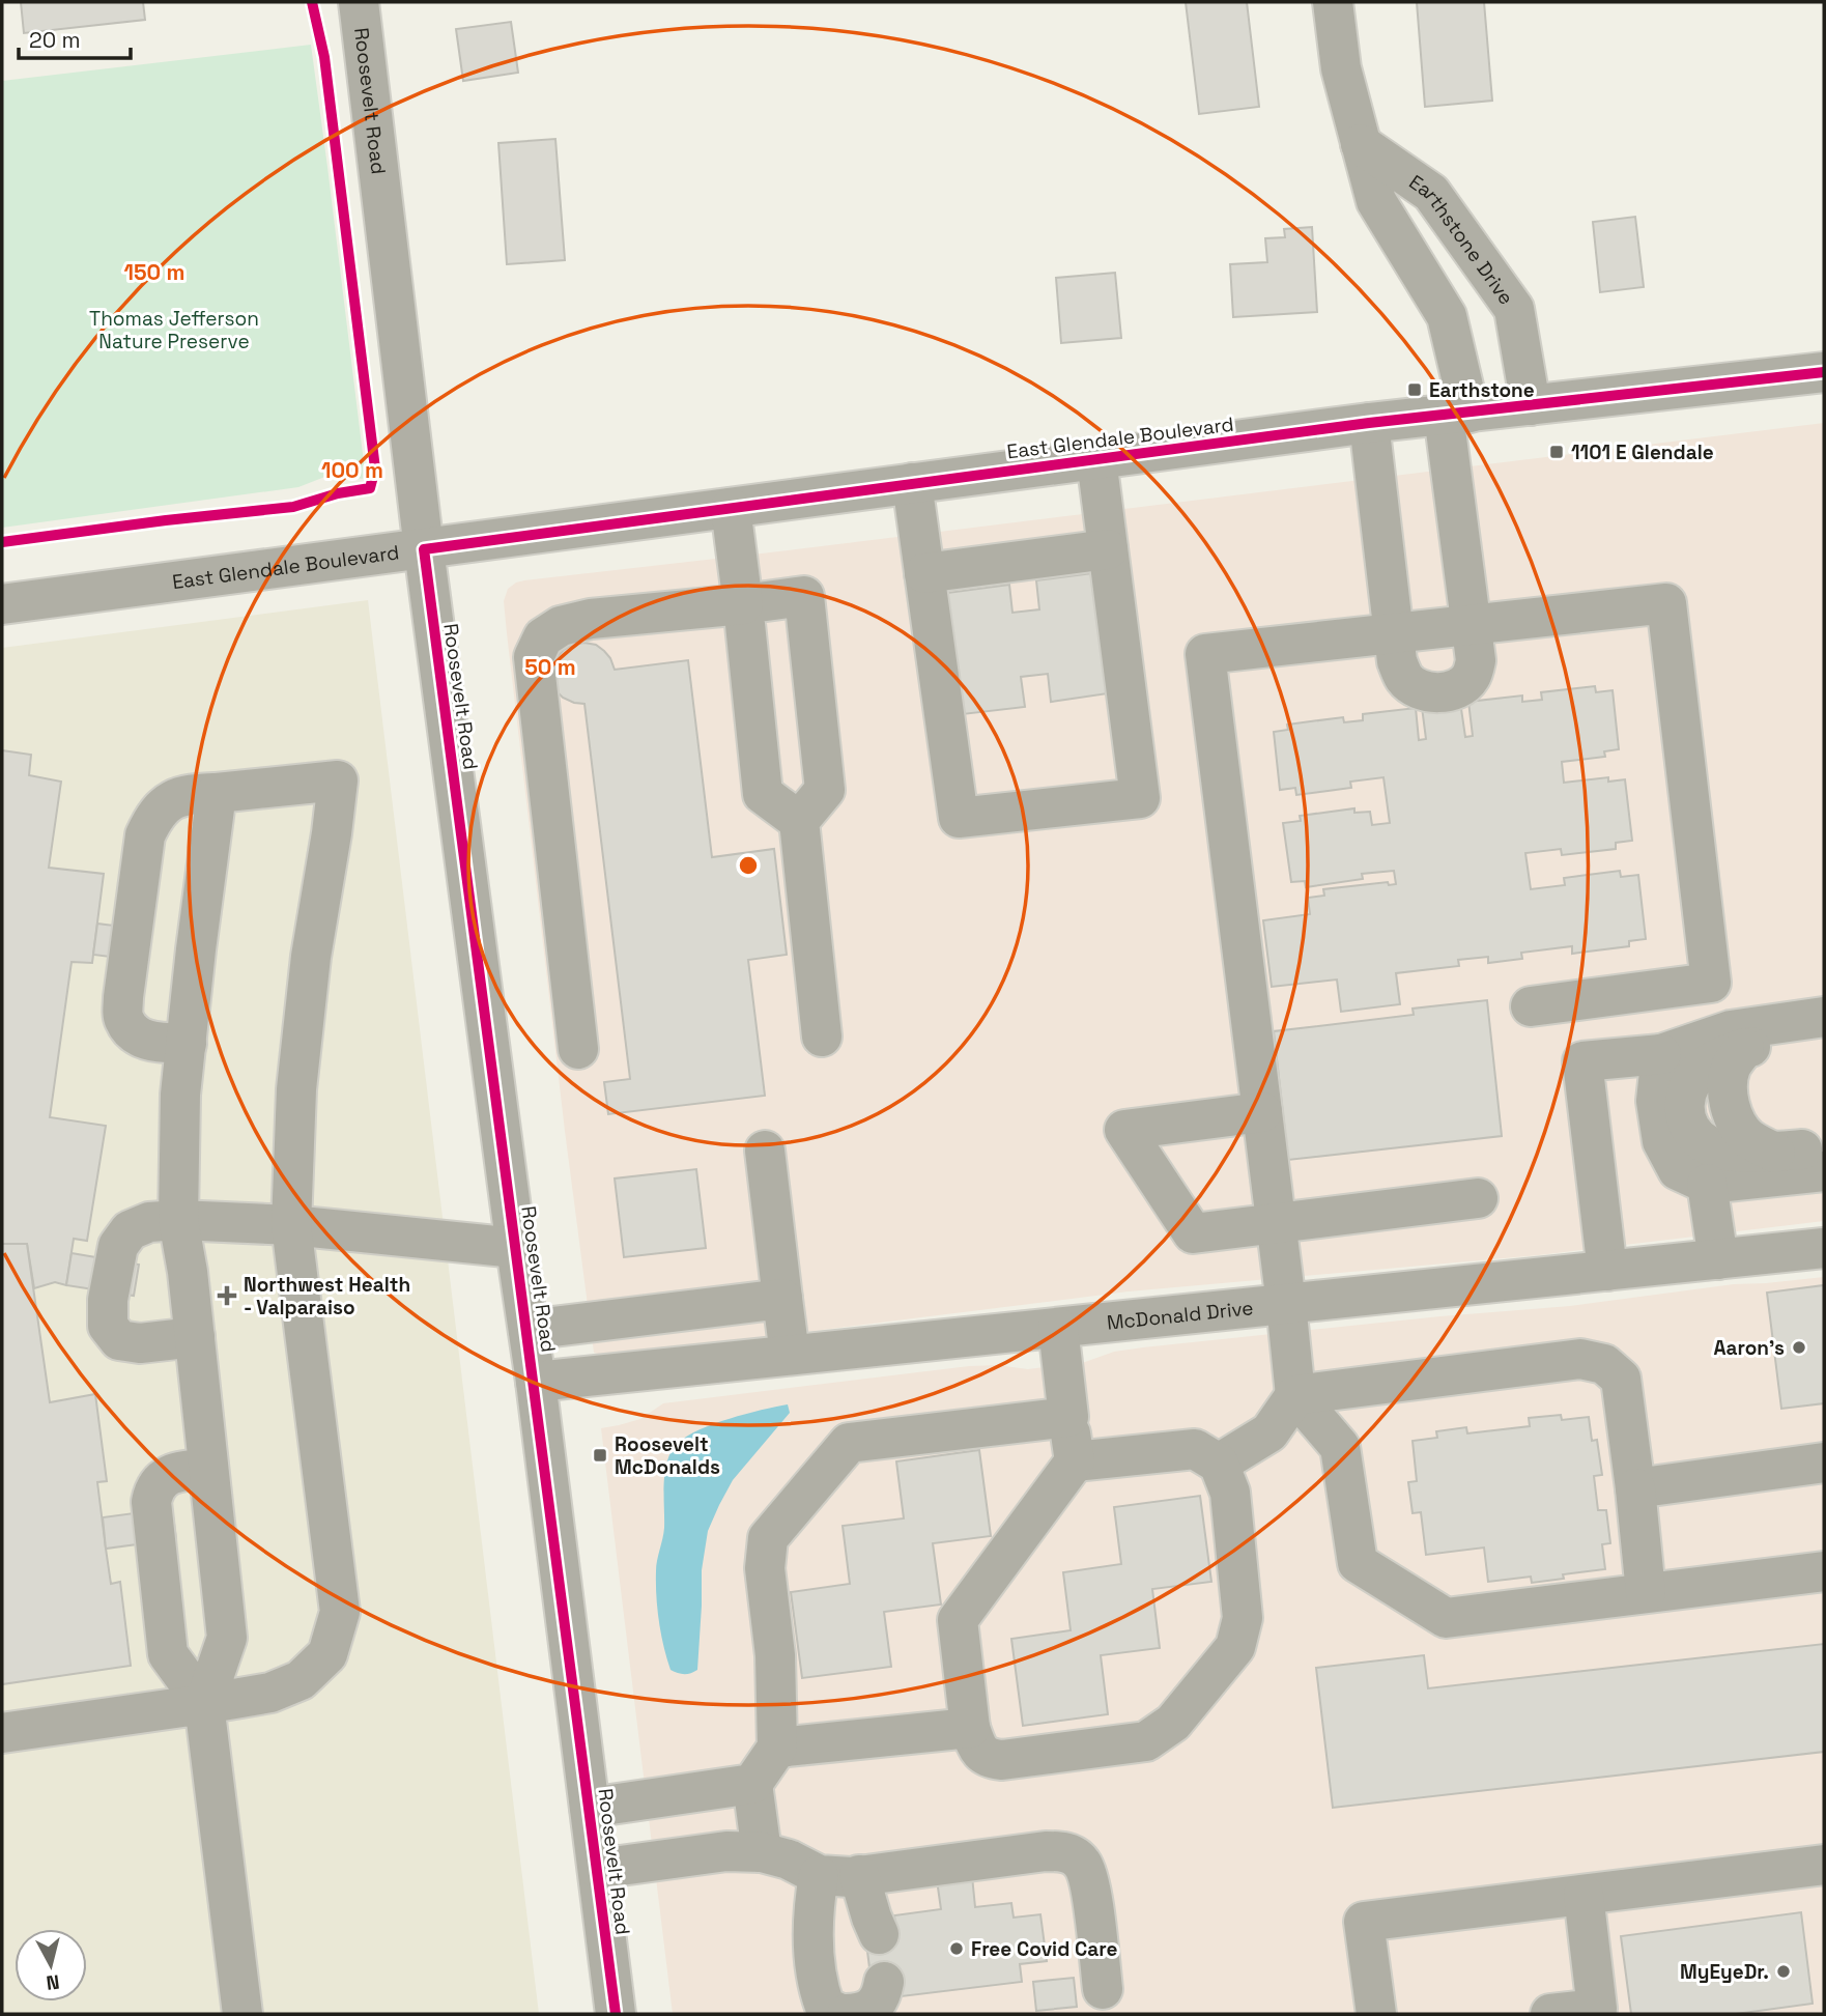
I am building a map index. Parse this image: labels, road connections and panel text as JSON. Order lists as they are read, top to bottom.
{
  "streets": {
    "street": [
      "Roosevelt Road",
      "Earthstone Drive",
      "East Glendale Boulevard",
      "McDonald Drive"
    ]
  },
  "crossings": [
    ["Roosevelt Road", "East Glendale Boulevard"],
    ["Roosevelt Road", "McDonald Drive"],
    ["Earthstone Drive", "East Glendale Boulevard"]
  ],
  "parks": ["Thomas Jefferson Nature Preserve"],
  "places": {
    "transit": ["Earthstone", "1101 E Glendale", "Roosevelt McDonalds"],
    "health": ["Northwest Health - Valparaiso"],
    "other": ["Aaron's", "Free Covid Care", "MyEyeDr."]
  },
  "scale_bar": "20 m",
  "north": "bottom",
  "rings": ["150 m", "100 m", "50 m"]
}
